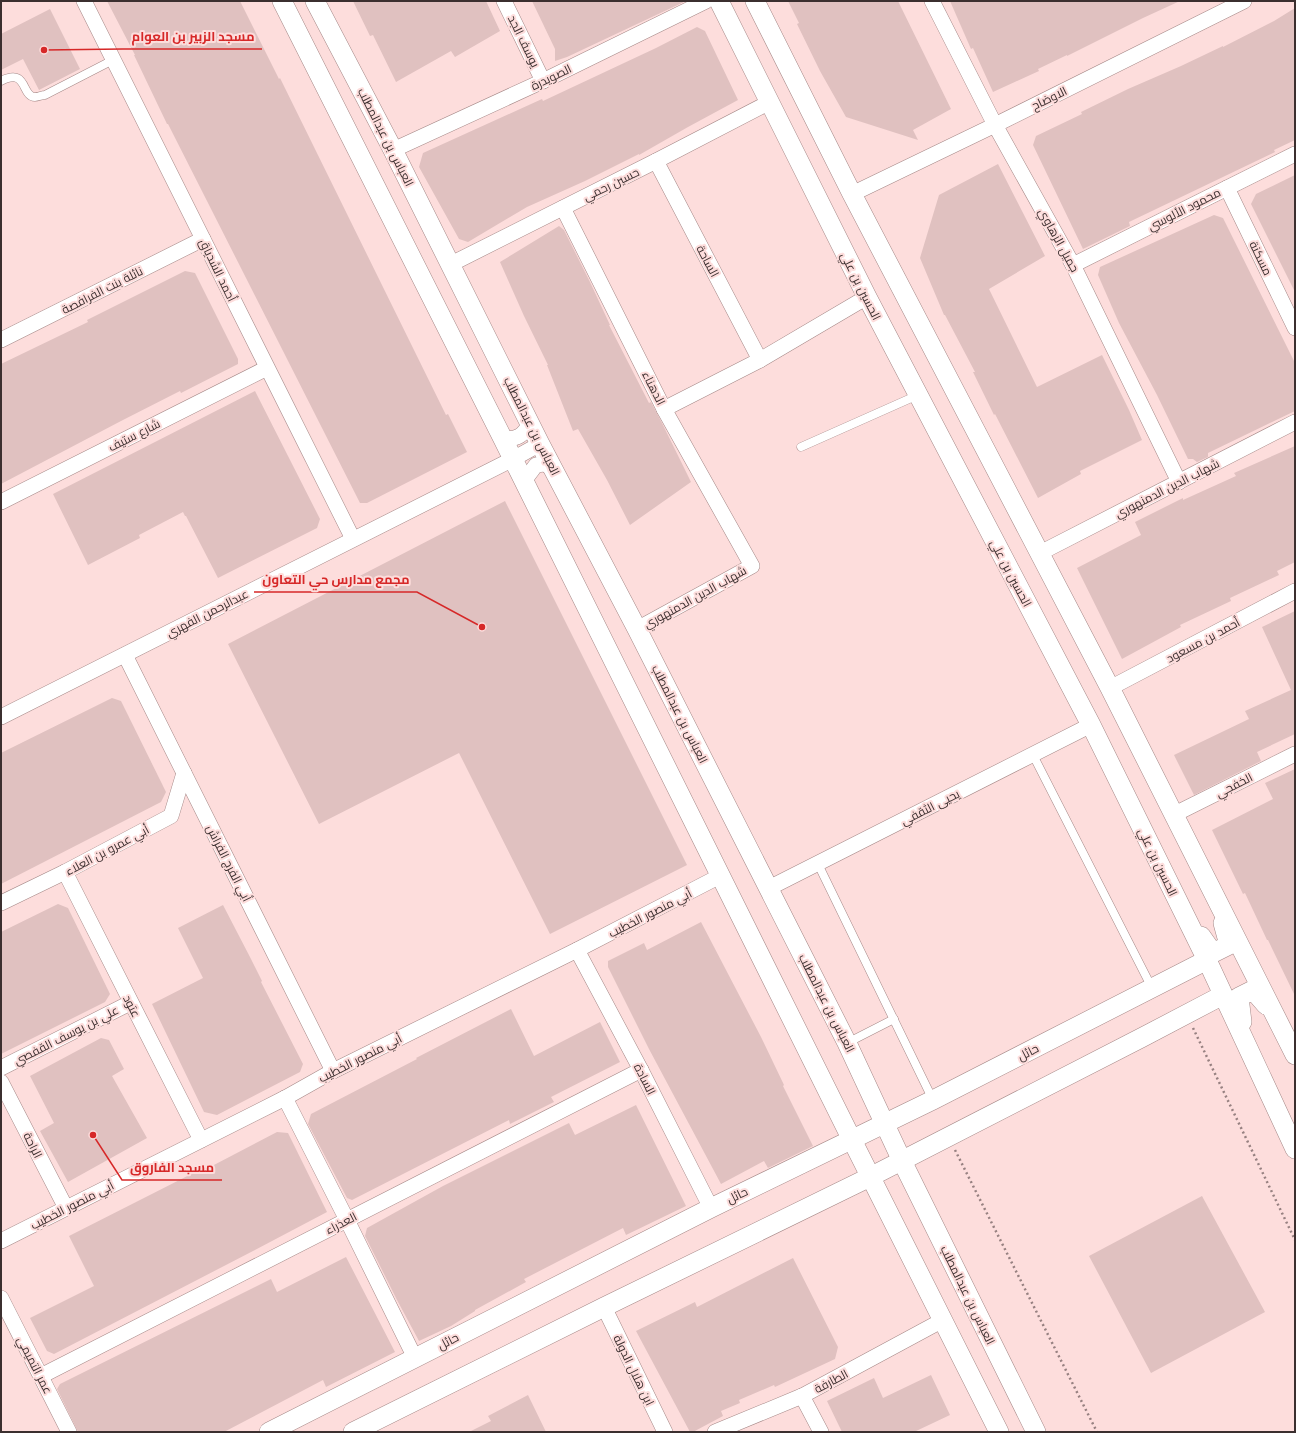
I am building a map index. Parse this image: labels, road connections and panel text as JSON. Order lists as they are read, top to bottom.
{
  "streets": {
    "street": [
      "يوسف الجد",
      "الصويدرة",
      "الاوضاح",
      "العباس بن عبدالمطلب",
      "حسين رحمي",
      "محمود الألوسي",
      "جميل الزهاوي",
      "مسكنة",
      "الساحة",
      "أحمد الشدياق",
      "الحسين بن علي",
      "نائلة بنت الفرافصة",
      "الدهناء",
      "شارع ستيف",
      "شهاب الدين الدمنهوري",
      "عبدالرحمن الفهري",
      "أحمد بن مسعود",
      "الخفجي",
      "يحيى الثقفي",
      "أبي عمرو بن العلاء",
      "أبي الفرج الفراش",
      "أبي منصور الخطيب",
      "عتود",
      "علي بن يوسف القفصي",
      "حائل",
      "السادة",
      "الراحة",
      "العذراء",
      "عمر التميمي",
      "ابن هلال الدولة",
      "الطارفة"
    ]
  },
  "crossings": [
    ["يوسف الجد", "الصويدرة"],
    ["الصويدرة", "العباس بن عبدالمطلب"],
    ["الاوضاح", "جميل الزهاوي"],
    ["العباس بن عبدالمطلب", "حسين رحمي"],
    ["العباس بن عبدالمطلب", "شهاب الدين الدمنهوري"],
    ["العباس بن عبدالمطلب", "عبدالرحمن الفهري"],
    ["العباس بن عبدالمطلب", "يحيى الثقفي"],
    ["العباس بن عبدالمطلب", "حائل"],
    ["حسين رحمي", "الساحة"],
    ["حسين رحمي", "الحسين بن علي"],
    ["حسين رحمي", "الدهناء"],
    ["محمود الألوسي", "جميل الزهاوي"],
    ["محمود الألوسي", "مسكنة"],
    ["جميل الزهاوي", "شهاب الدين الدمنهوري"],
    ["أحمد الشدياق", "نائلة بنت الفرافصة"],
    ["أحمد الشدياق", "شارع ستيف"],
    ["أحمد الشدياق", "عبدالرحمن الفهري"],
    ["الحسين بن علي", "يحيى الثقفي"],
    ["الحسين بن علي", "حائل"],
    ["الدهناء", "شهاب الدين الدمنهوري"],
    ["عبدالرحمن الفهري", "أبي الفرج الفراش"],
    ["أبي عمرو بن العلاء", "أبي الفرج الفراش"],
    ["أبي عمرو بن العلاء", "عتود"],
    ["أبي الفرج الفراش", "أبي منصور الخطيب"],
    ["أبي منصور الخطيب", "عتود"],
    ["أبي منصور الخطيب", "السادة"],
    ["أبي منصور الخطيب", "الراحة"],
    ["عتود", "علي بن يوسف القفصي"],
    ["حائل", "السادة"],
    ["السادة", "العذراء"],
    ["العذراء", "عمر التميمي"]
  ],
  "places": ["مسجد الزبير بن العوام", "مجمع مدارس حي التعاون", "مسجد الفاروق"]
}
